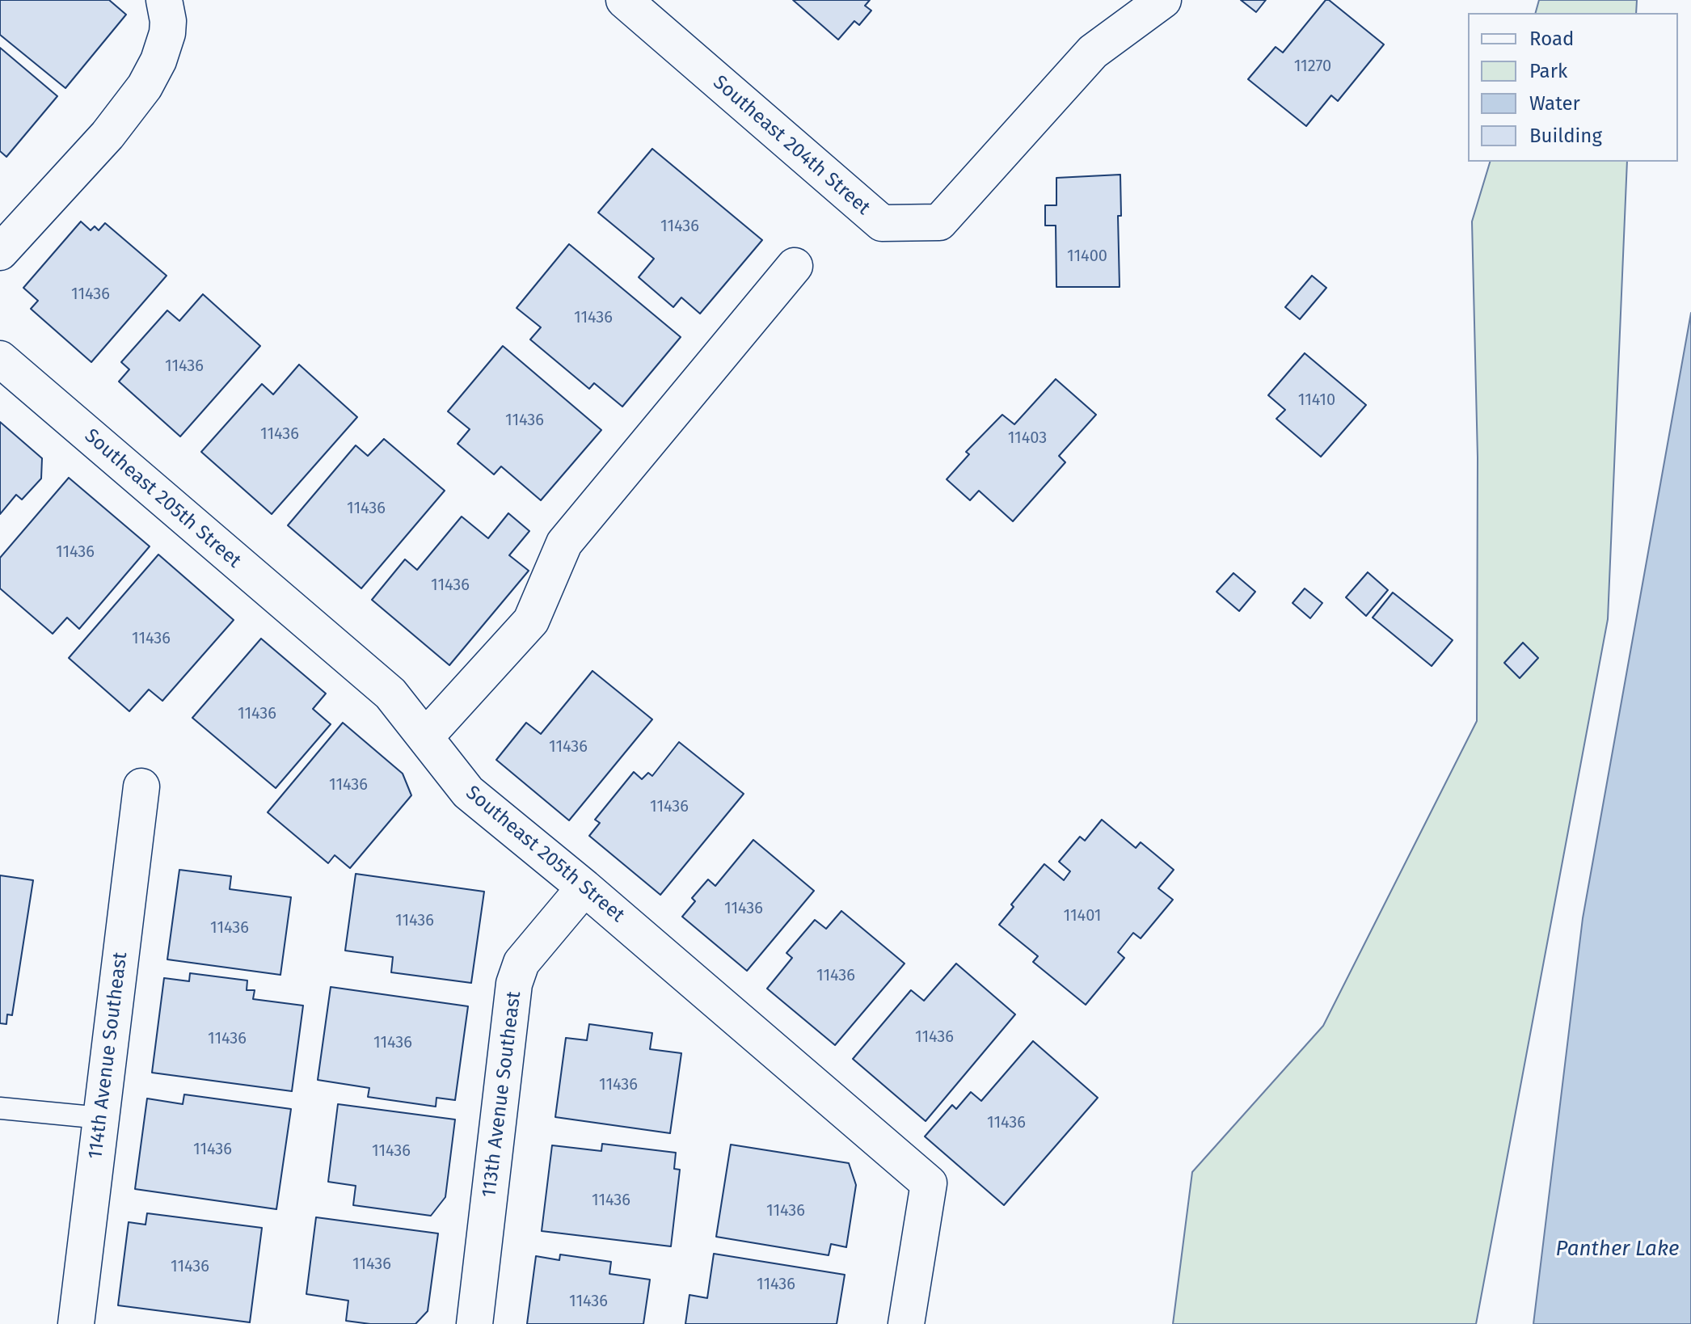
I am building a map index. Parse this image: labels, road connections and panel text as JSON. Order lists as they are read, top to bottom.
{
  "streets": {
    "street": [
      "Southeast 204th Street",
      "Southeast 205th Street",
      "114th Avenue Southeast",
      "113th Avenue Southeast"
    ]
  },
  "crossings": [
    ["Southeast 205th Street", "113th Avenue Southeast"]
  ],
  "water": ["Panther Lake"],
  "house_numbers": [
    "11270",
    "11436",
    "11400",
    "11436",
    "11436",
    "11436",
    "11410",
    "11436",
    "11436",
    "11403",
    "11436",
    "11436",
    "11436",
    "11436",
    "11436",
    "11436",
    "11436",
    "11436",
    "11436",
    "11401",
    "11436",
    "11436",
    "11436",
    "11436",
    "11436",
    "11436",
    "11436",
    "11436",
    "11436",
    "11436",
    "11436",
    "11436",
    "11436",
    "11436",
    "11436",
    "11436"
  ],
  "legend": [
    "Road",
    "Park",
    "Water",
    "Building"
  ]
}
